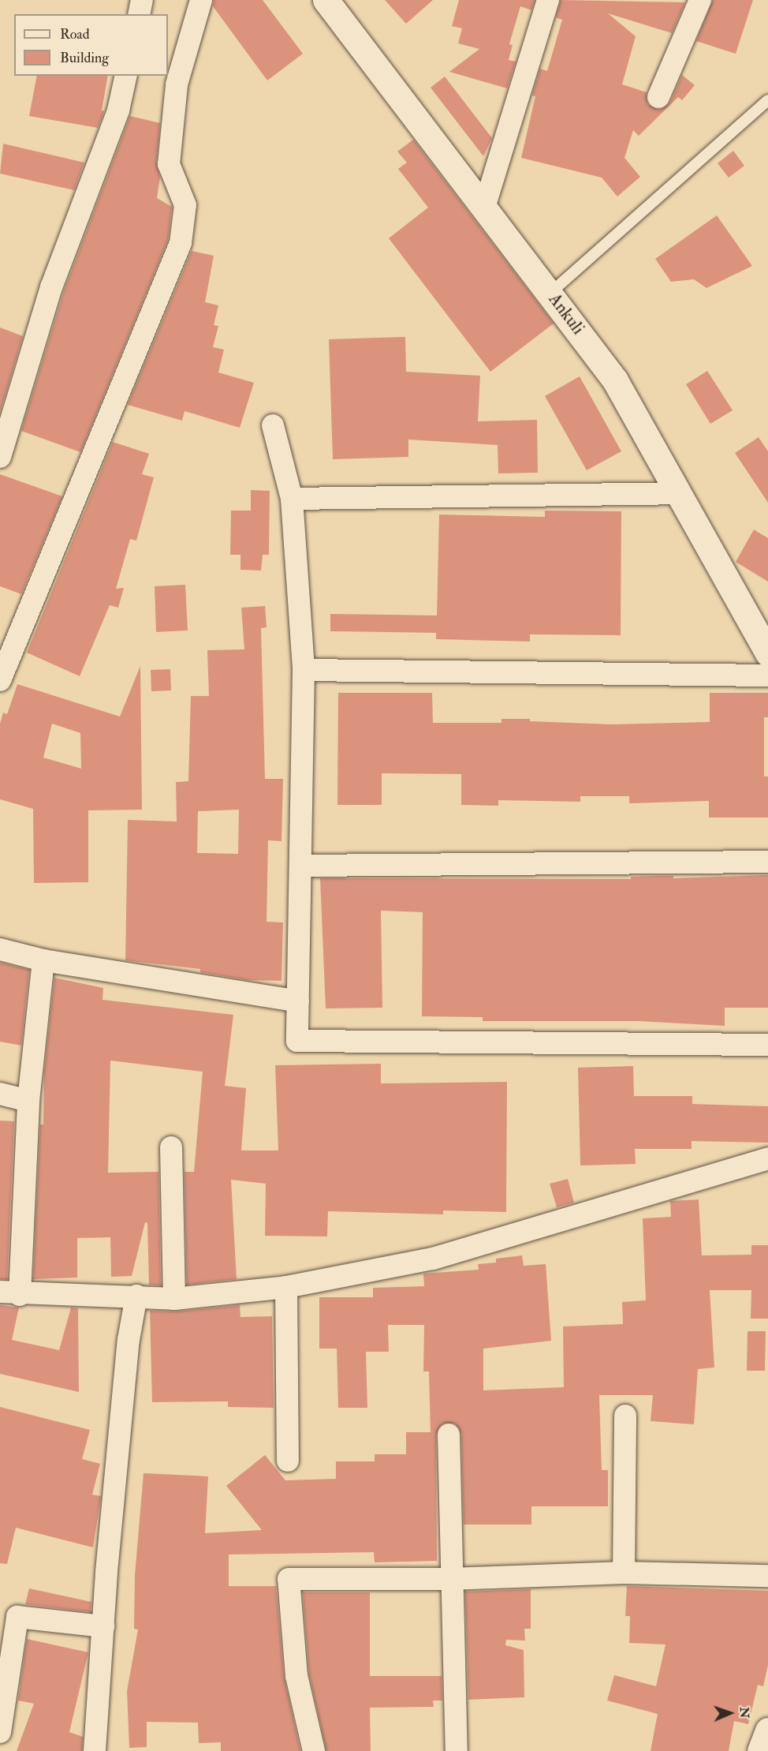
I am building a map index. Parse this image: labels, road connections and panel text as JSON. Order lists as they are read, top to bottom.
{
  "streets": {
    "main road": ["Ankuli"]
  },
  "legend": ["Road", "Building"],
  "north": "right"
}
